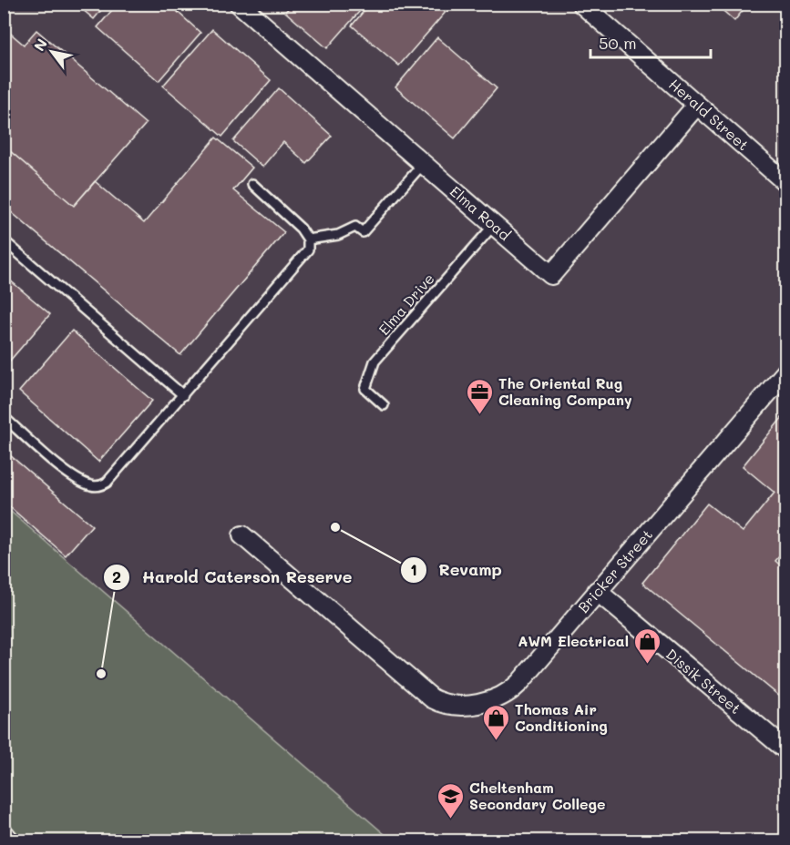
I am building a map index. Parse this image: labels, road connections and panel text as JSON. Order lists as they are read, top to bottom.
{
  "streets": {
    "street": [
      "Herald Street",
      "Elma Road",
      "Bricker Street",
      "Dissik Street"
    ],
    "lane": ["Elma Drive"]
  },
  "crossings": [
    ["Herald Street", "Elma Road"],
    ["Elma Road", "Elma Drive"],
    ["Bricker Street", "Dissik Street"]
  ],
  "places": {
    "office": ["The Oriental Rug Cleaning Company"],
    "other": ["Revamp", "Harold Caterson Reserve"],
    "shop": ["AWM Electrical", "Thomas Air Conditioning"],
    "school or university": ["Cheltenham Secondary College"]
  },
  "scale_bar": "50 m",
  "north": "top left"
}
